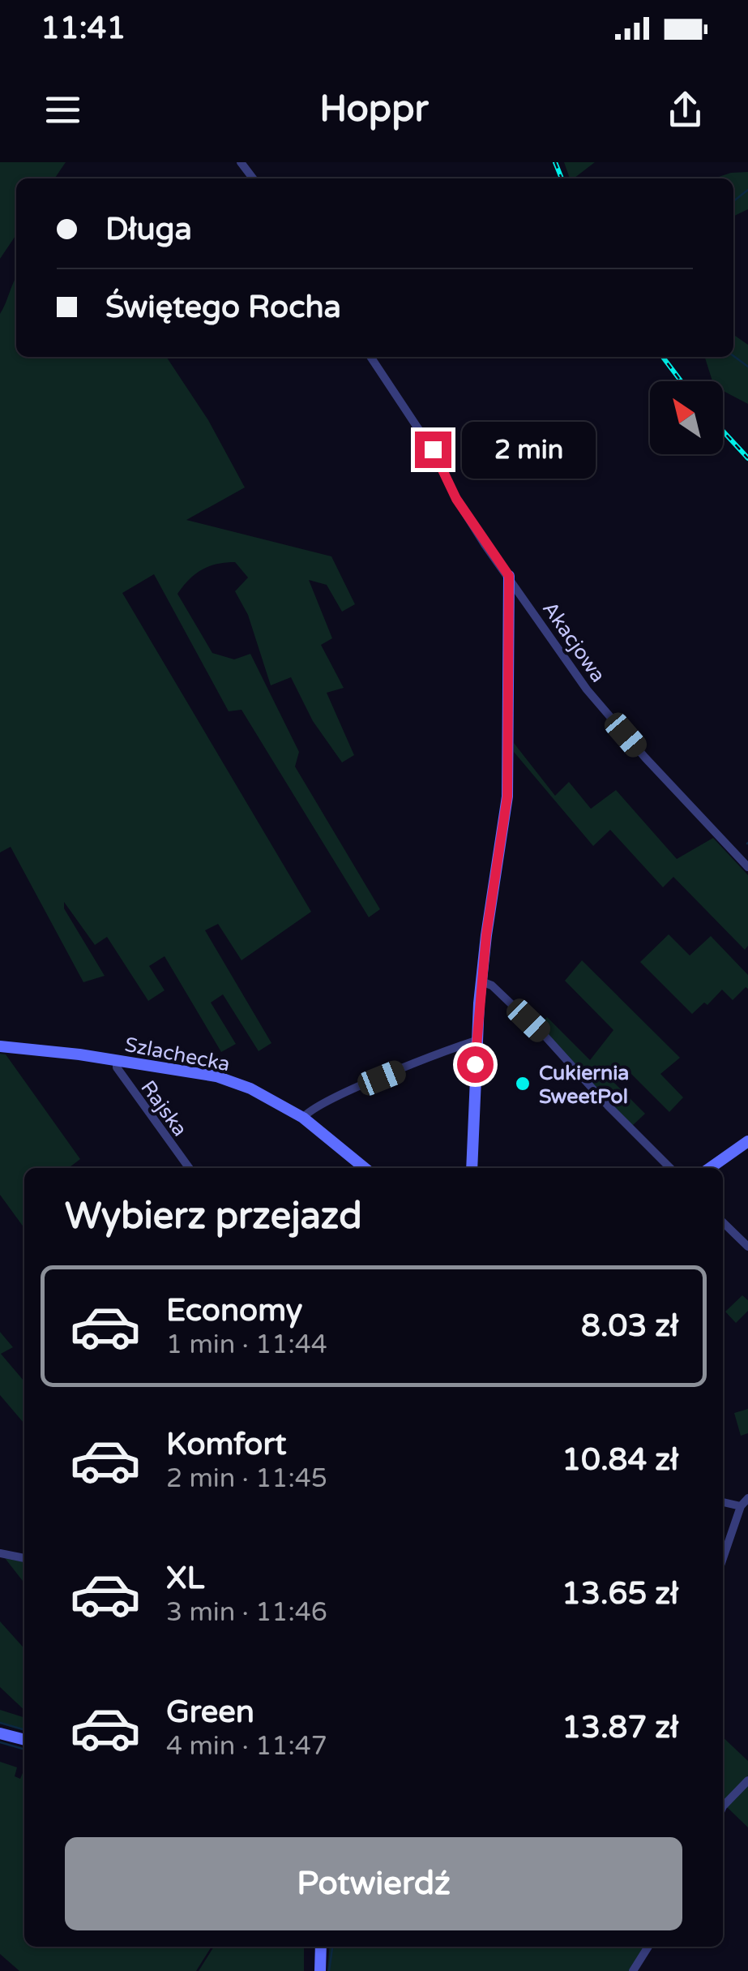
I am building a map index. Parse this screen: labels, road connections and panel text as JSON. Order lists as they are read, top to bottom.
{
  "streets": {
    "street": ["Akacjowa", "Szlachecka", "Rajska"]
  },
  "crossings": [
    ["Szlachecka", "Rajska"]
  ],
  "places": ["Cukiernia SweetPol"],
  "north": "top left",
  "page": {
    "status": "11:41",
    "header": "Hoppr",
    "banner": ["Długa", "Świętego Rocha"],
    "bubble": "2 min",
    "heading": "Wybierz przejazd",
    "list": [
      {
        "name": "Economy",
        "note": "1 min · 11:44",
        "value": "8.03 zł"
      },
      {
        "name": "Komfort",
        "note": "2 min · 11:45",
        "value": "10.84 zł"
      },
      {
        "name": "XL",
        "note": "3 min · 11:46",
        "value": "13.65 zł"
      },
      {
        "name": "Green",
        "note": "4 min · 11:47",
        "value": "13.87 zł"
      }
    ],
    "buttons": "Potwierdź"
  }
}
